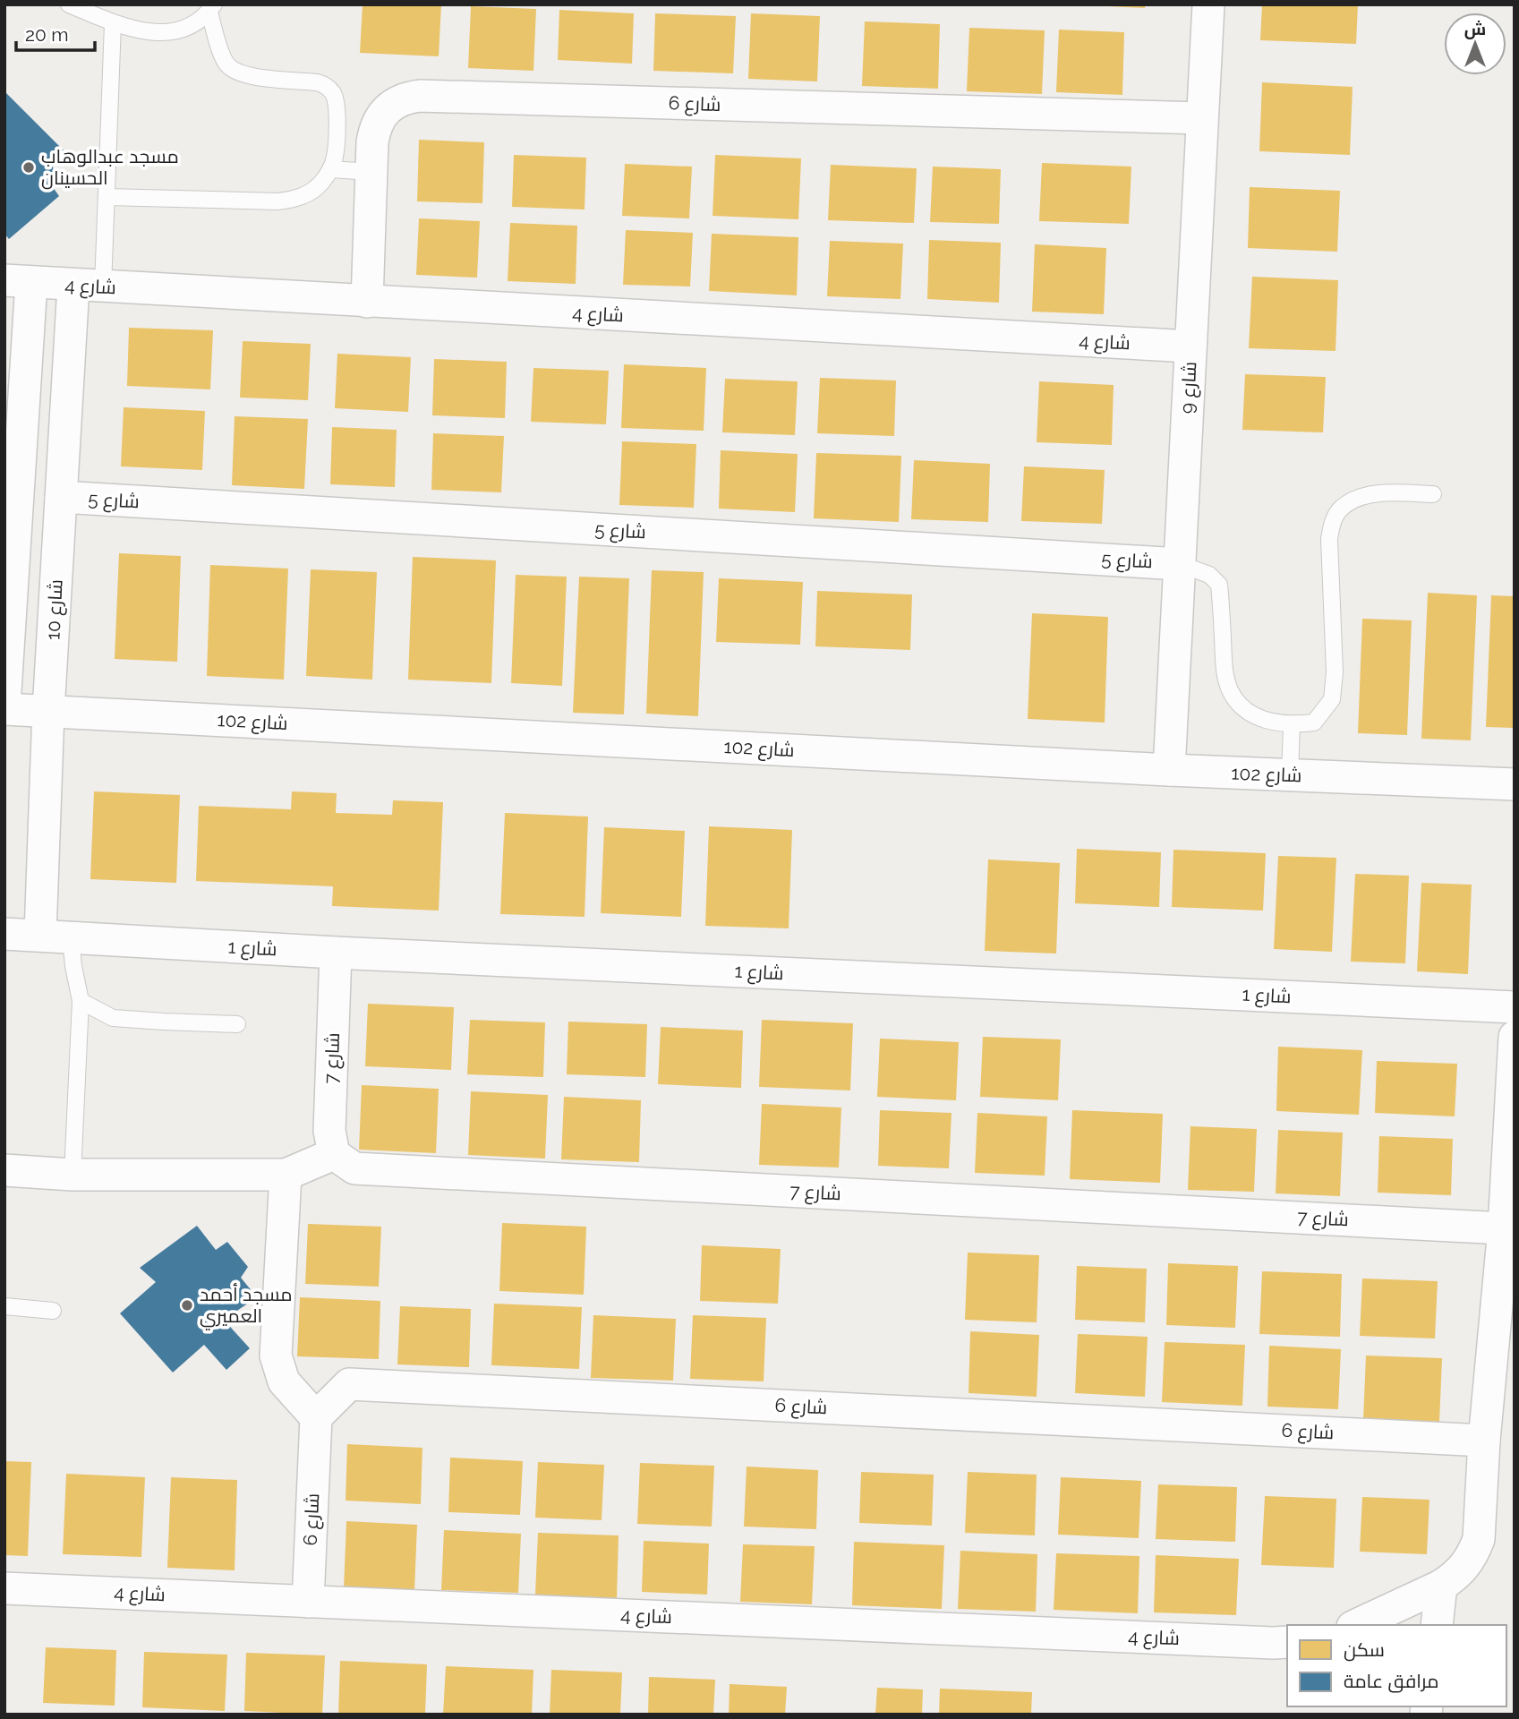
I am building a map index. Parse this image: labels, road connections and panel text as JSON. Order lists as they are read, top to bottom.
{
  "streets": {
    "street": [
      "شارع 6",
      "شارع 4",
      "شارع 9",
      "شارع 5",
      "شارع 10",
      "شارع 102",
      "شارع 1",
      "شارع 7"
    ]
  },
  "crossings": [
    ["شارع 6", "شارع 4"],
    ["شارع 6", "شارع 9"],
    ["شارع 4", "شارع 9"],
    ["شارع 4", "شارع 10"],
    ["شارع 9", "شارع 5"],
    ["شارع 9", "شارع 102"],
    ["شارع 5", "شارع 10"],
    ["شارع 10", "شارع 102"],
    ["شارع 10", "شارع 1"],
    ["شارع 1", "شارع 7"]
  ],
  "places": ["مسجد عبدالوهاب الحسينان", "مسجد أحمد العميري"],
  "legend": ["سكن", "مرافق عامة"],
  "scale_bar": "20 m",
  "north": "top"
}
